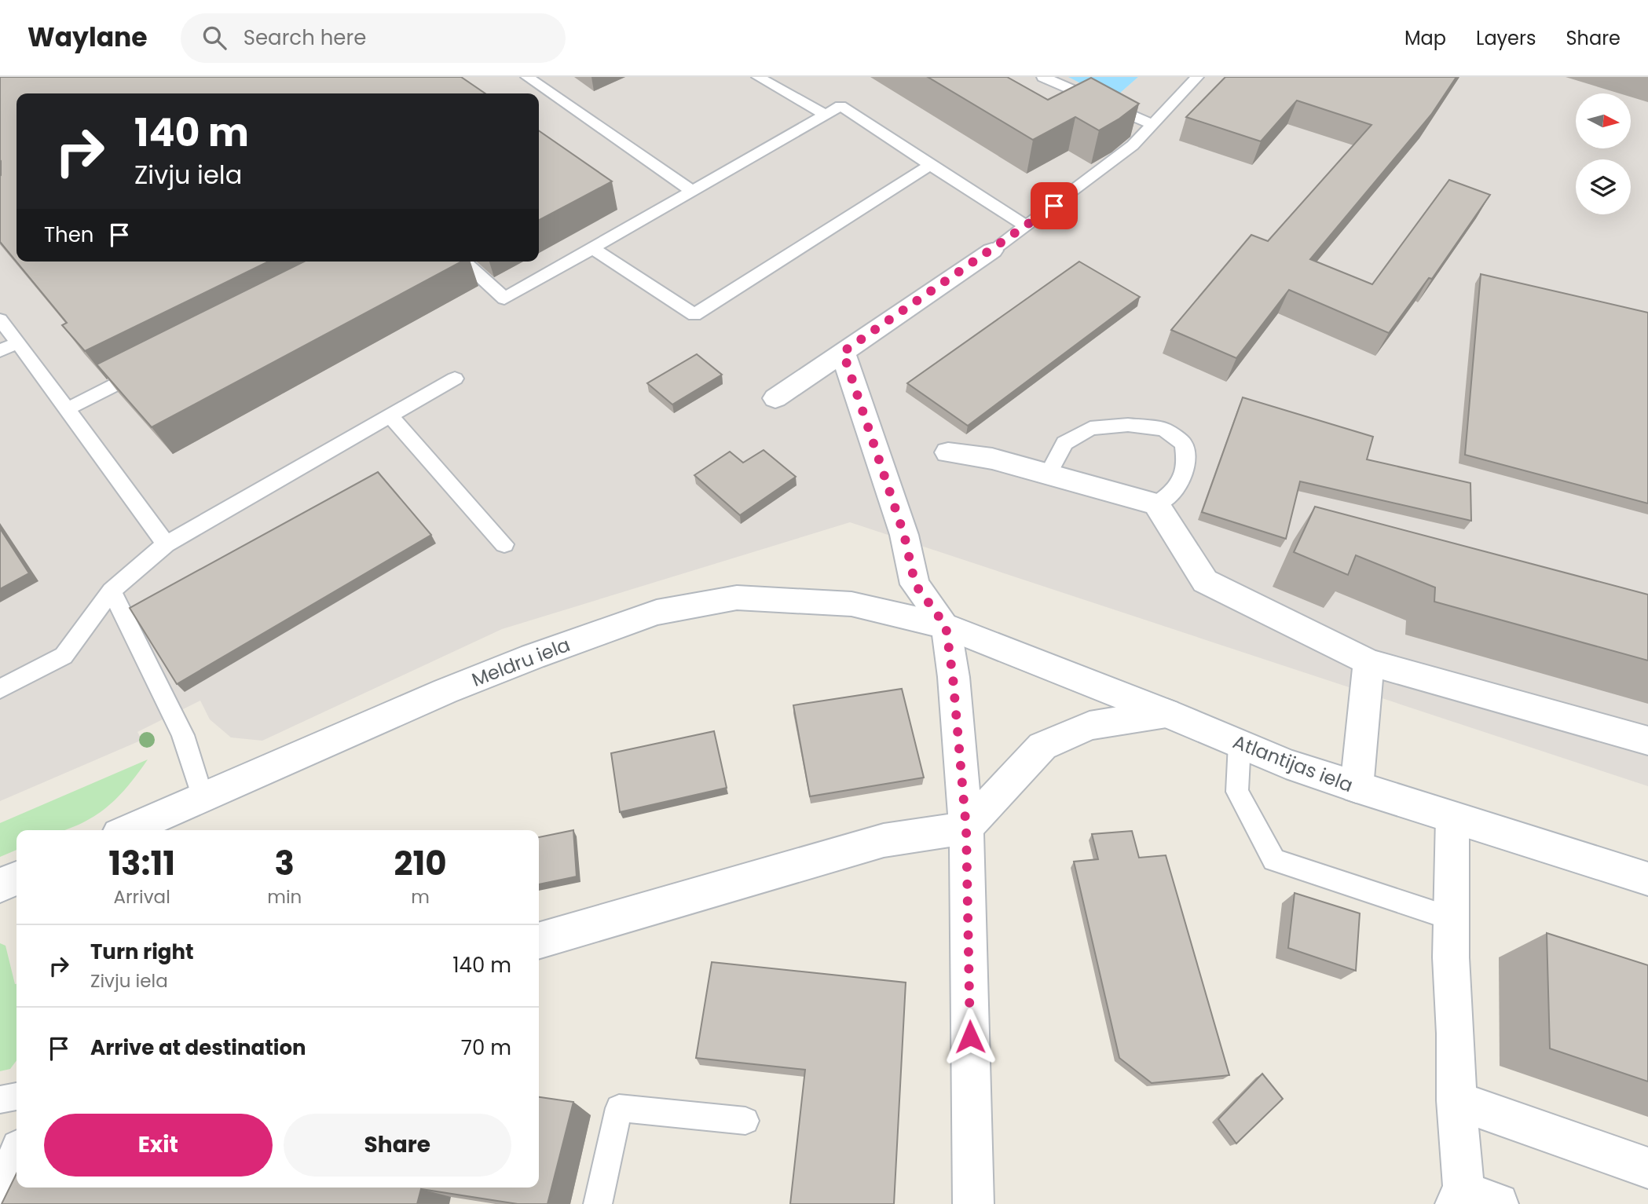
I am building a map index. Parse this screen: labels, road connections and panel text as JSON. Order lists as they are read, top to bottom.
{
  "streets": {
    "street": ["Meldru iela", "Atlantijas iela"]
  },
  "crossings": [
    ["Meldru iela", "Atlantijas iela"]
  ],
  "north": "right",
  "page": {
    "header": "Waylane",
    "search": "Search here",
    "nav": ["Map", "Layers", "Share"],
    "turn": ["140 m", "Zivju iela"],
    "then": "Then",
    "eta": [
      "13:11",
      "Arrival",
      "3",
      "min",
      "210",
      "m"
    ],
    "list": [
      {
        "name": "Turn right",
        "note": "Zivju iela",
        "value": "140 m"
      },
      {
        "name": "Arrive at destination",
        "value": "70 m"
      }
    ],
    "buttons": ["Exit", "Share"]
  }
}
